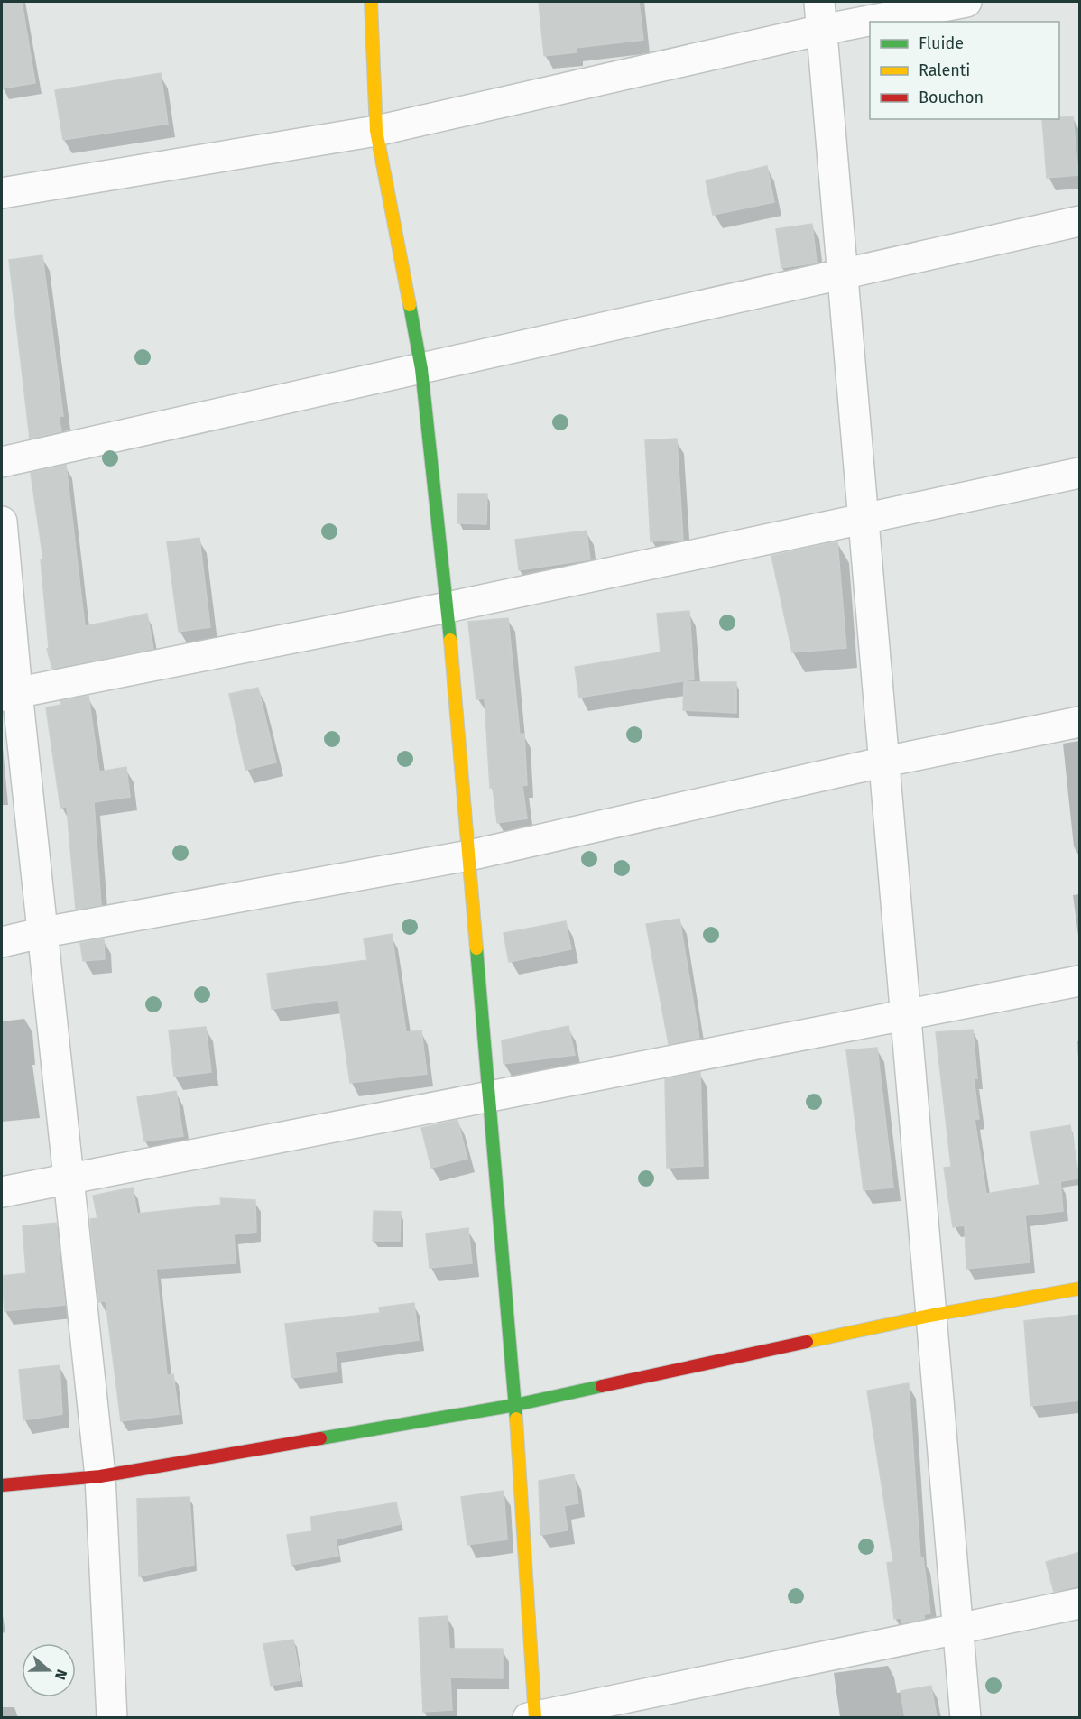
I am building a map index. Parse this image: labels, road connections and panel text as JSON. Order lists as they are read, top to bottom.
{
  "legend": ["Fluide", "Ralenti", "Bouchon"],
  "north": "right"
}
